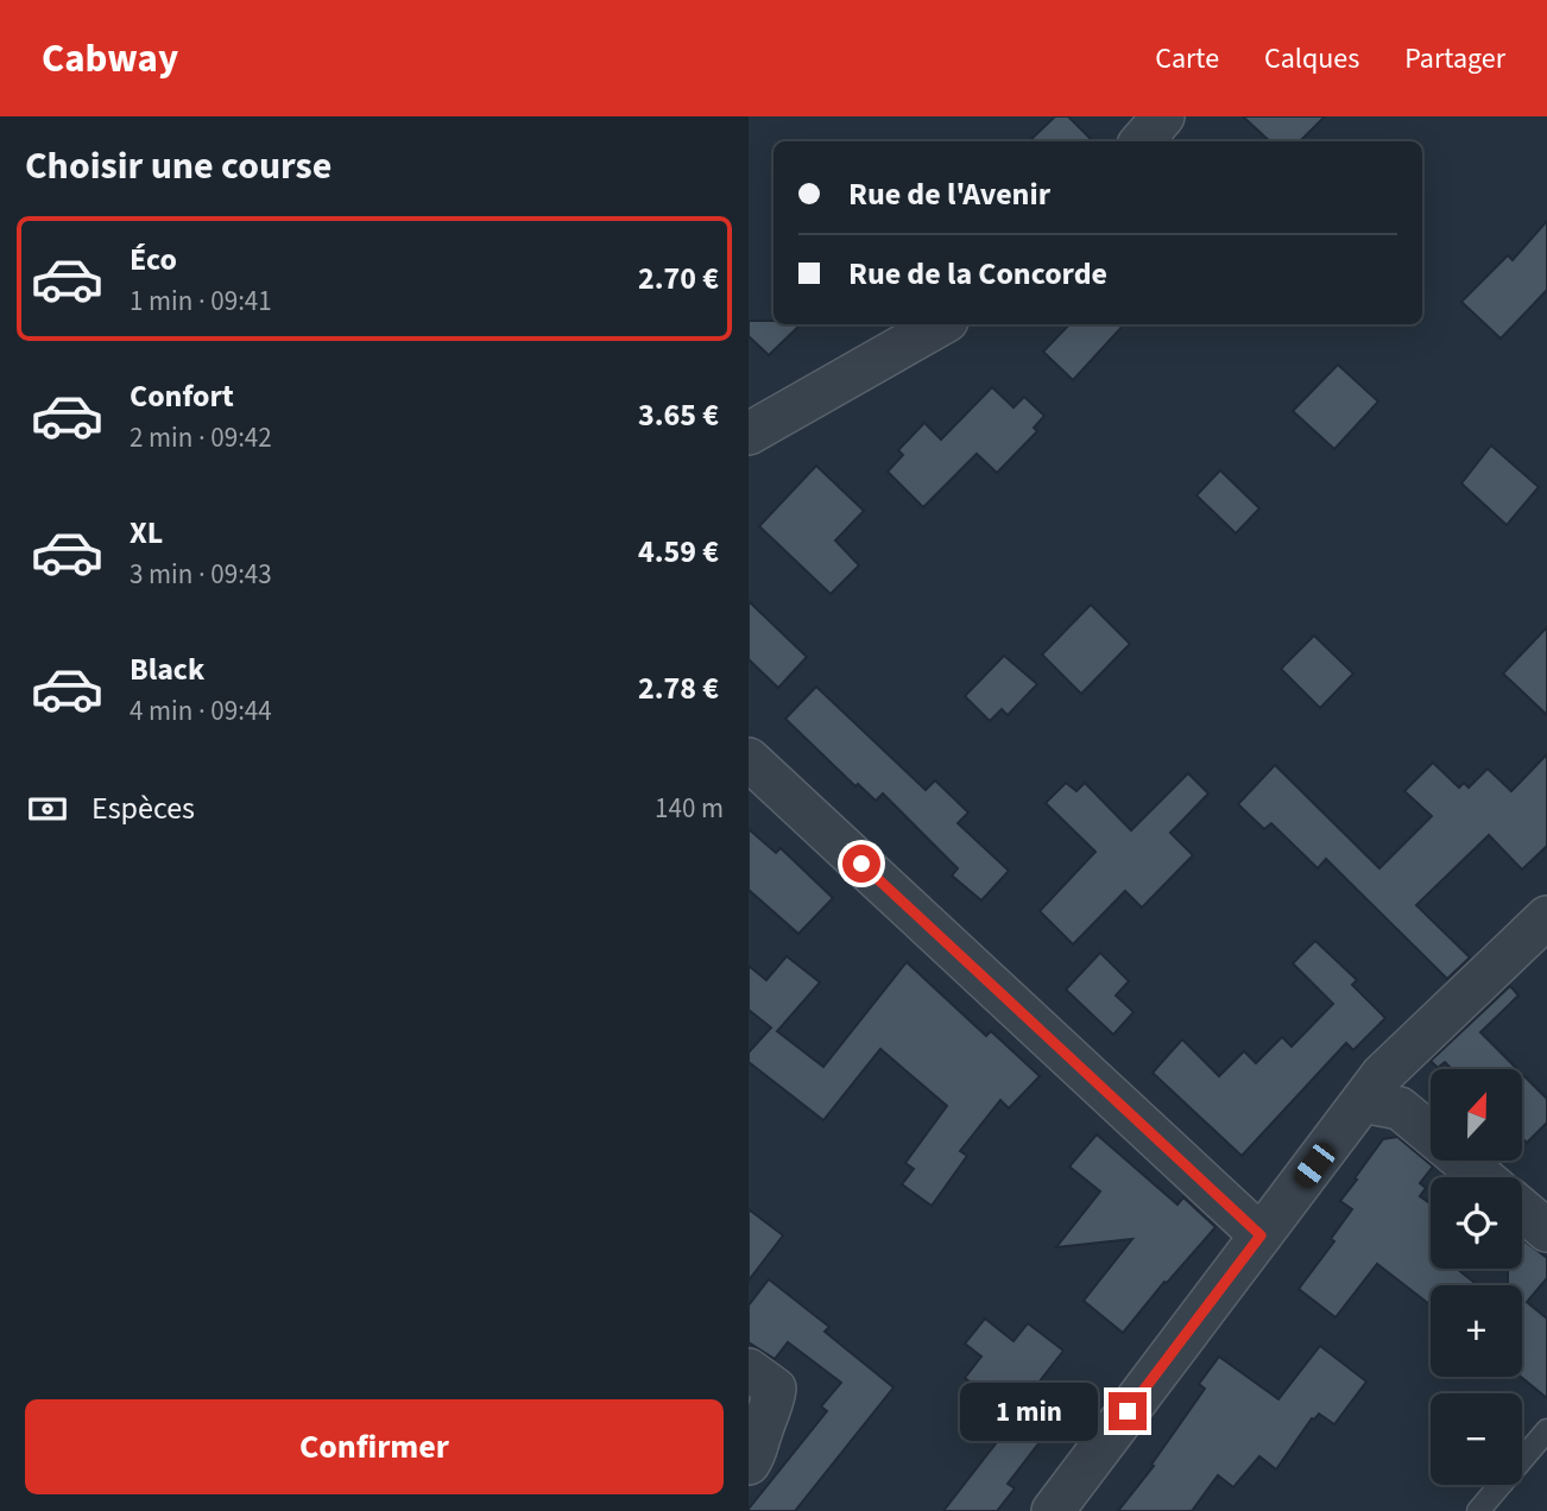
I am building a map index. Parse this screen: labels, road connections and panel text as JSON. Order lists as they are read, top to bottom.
{
  "north": "top",
  "page": {
    "header": "Cabway",
    "nav": ["Carte", "Calques", "Partager"],
    "heading": "Choisir une course",
    "banner": ["Rue de l'Avenir", "Rue de la Concorde"],
    "list": [
      {
        "name": "Éco",
        "note": "1 min · 09:41",
        "value": "2.70 €"
      },
      {
        "name": "Confort",
        "note": "2 min · 09:42",
        "value": "3.65 €"
      },
      {
        "name": "XL",
        "note": "3 min · 09:43",
        "value": "4.59 €"
      },
      {
        "name": "Black",
        "note": "4 min · 09:44",
        "value": "2.78 €"
      }
    ],
    "pay": ["Espèces", "140 m"],
    "map_buttons": ["+", "−"],
    "buttons": "Confirmer",
    "bubble": "1 min"
  }
}
